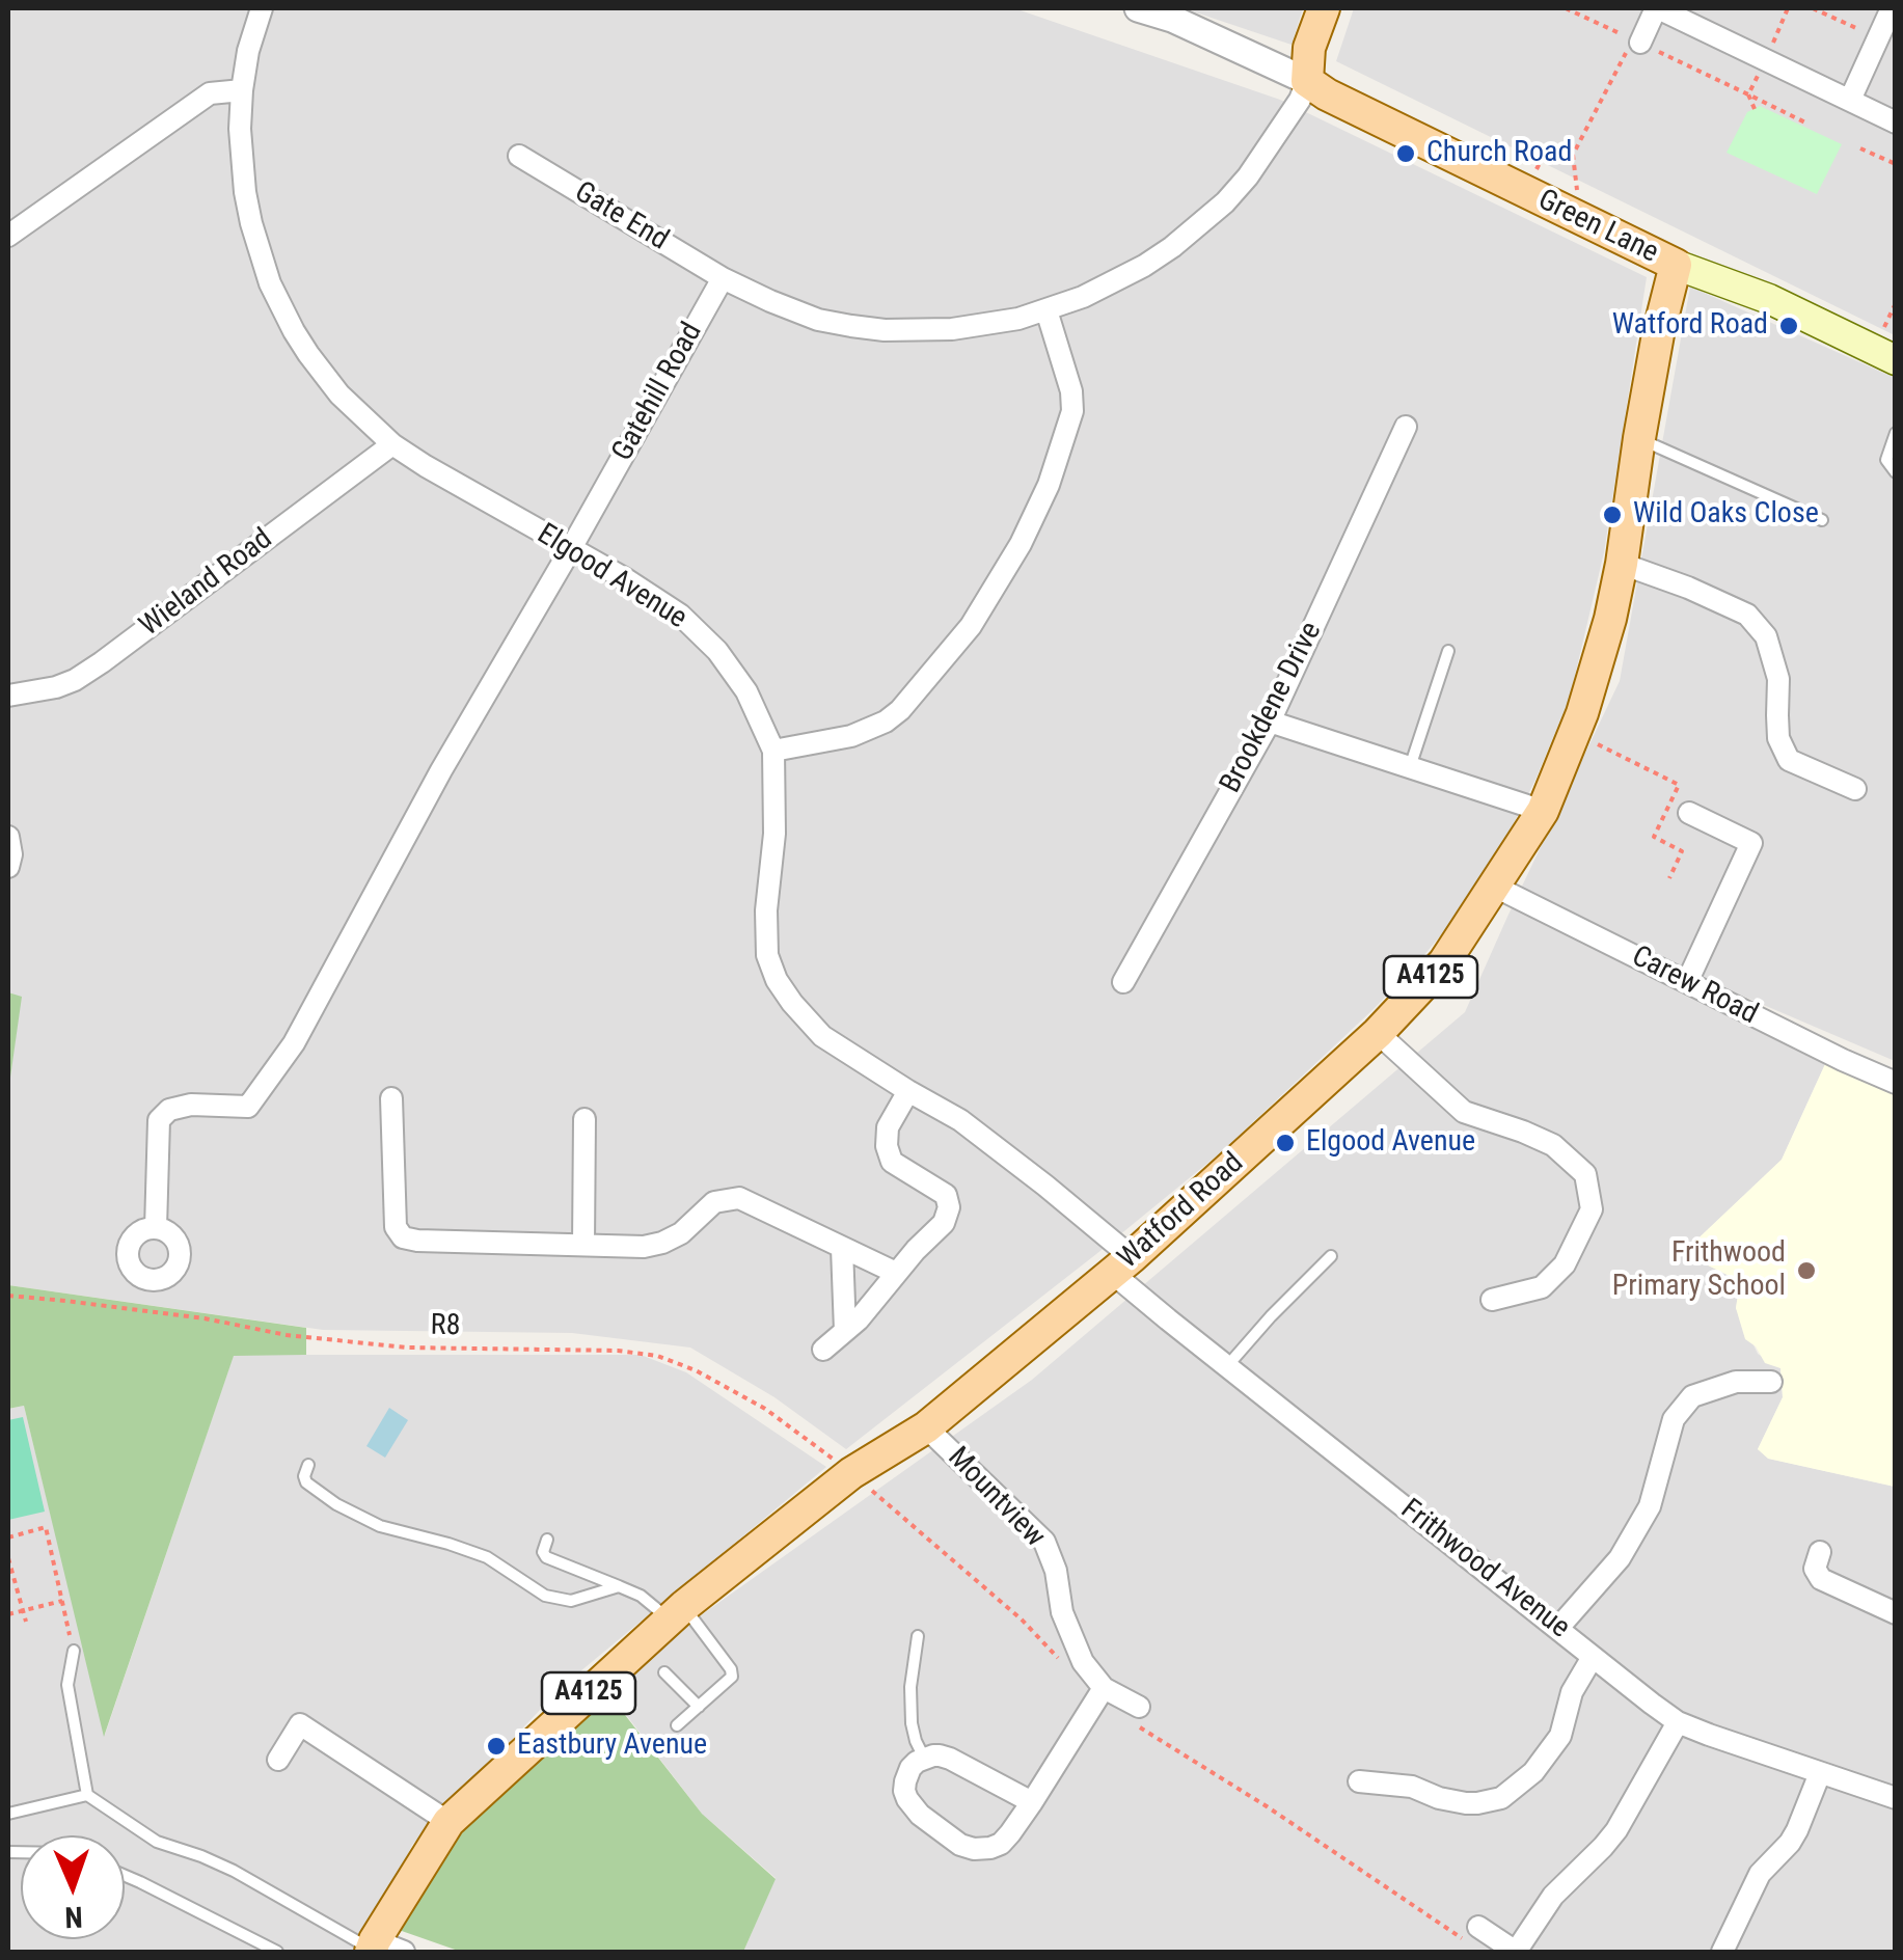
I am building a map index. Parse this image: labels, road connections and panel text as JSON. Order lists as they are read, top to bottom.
{
  "streets": {
    "main road": ["Green Lane", "A4125", "Watford Road"],
    "street": [
      "Gate End",
      "Gatehill Road",
      "Elgood Avenue",
      "Wieland Road",
      "Brookdene Drive",
      "Carew Road",
      "Mountview",
      "Frithwood Avenue"
    ],
    "path": ["R8"]
  },
  "crossings": [
    ["Gate End", "Gatehill Road"],
    ["Green Lane", "Watford Road"],
    ["Gatehill Road", "Elgood Avenue"],
    ["Elgood Avenue", "Wieland Road"],
    ["Elgood Avenue", "Watford Road"],
    ["Elgood Avenue", "Frithwood Avenue"],
    ["Carew Road", "Watford Road"],
    ["Watford Road", "R8"],
    ["Watford Road", "Mountview"],
    ["Watford Road", "Frithwood Avenue"]
  ],
  "places": [
    "Church Road",
    "Watford Road",
    "Wild Oaks Close",
    "Elgood Avenue",
    "Frithwood Primary School",
    "Eastbury Avenue"
  ],
  "north": "bottom"
}
